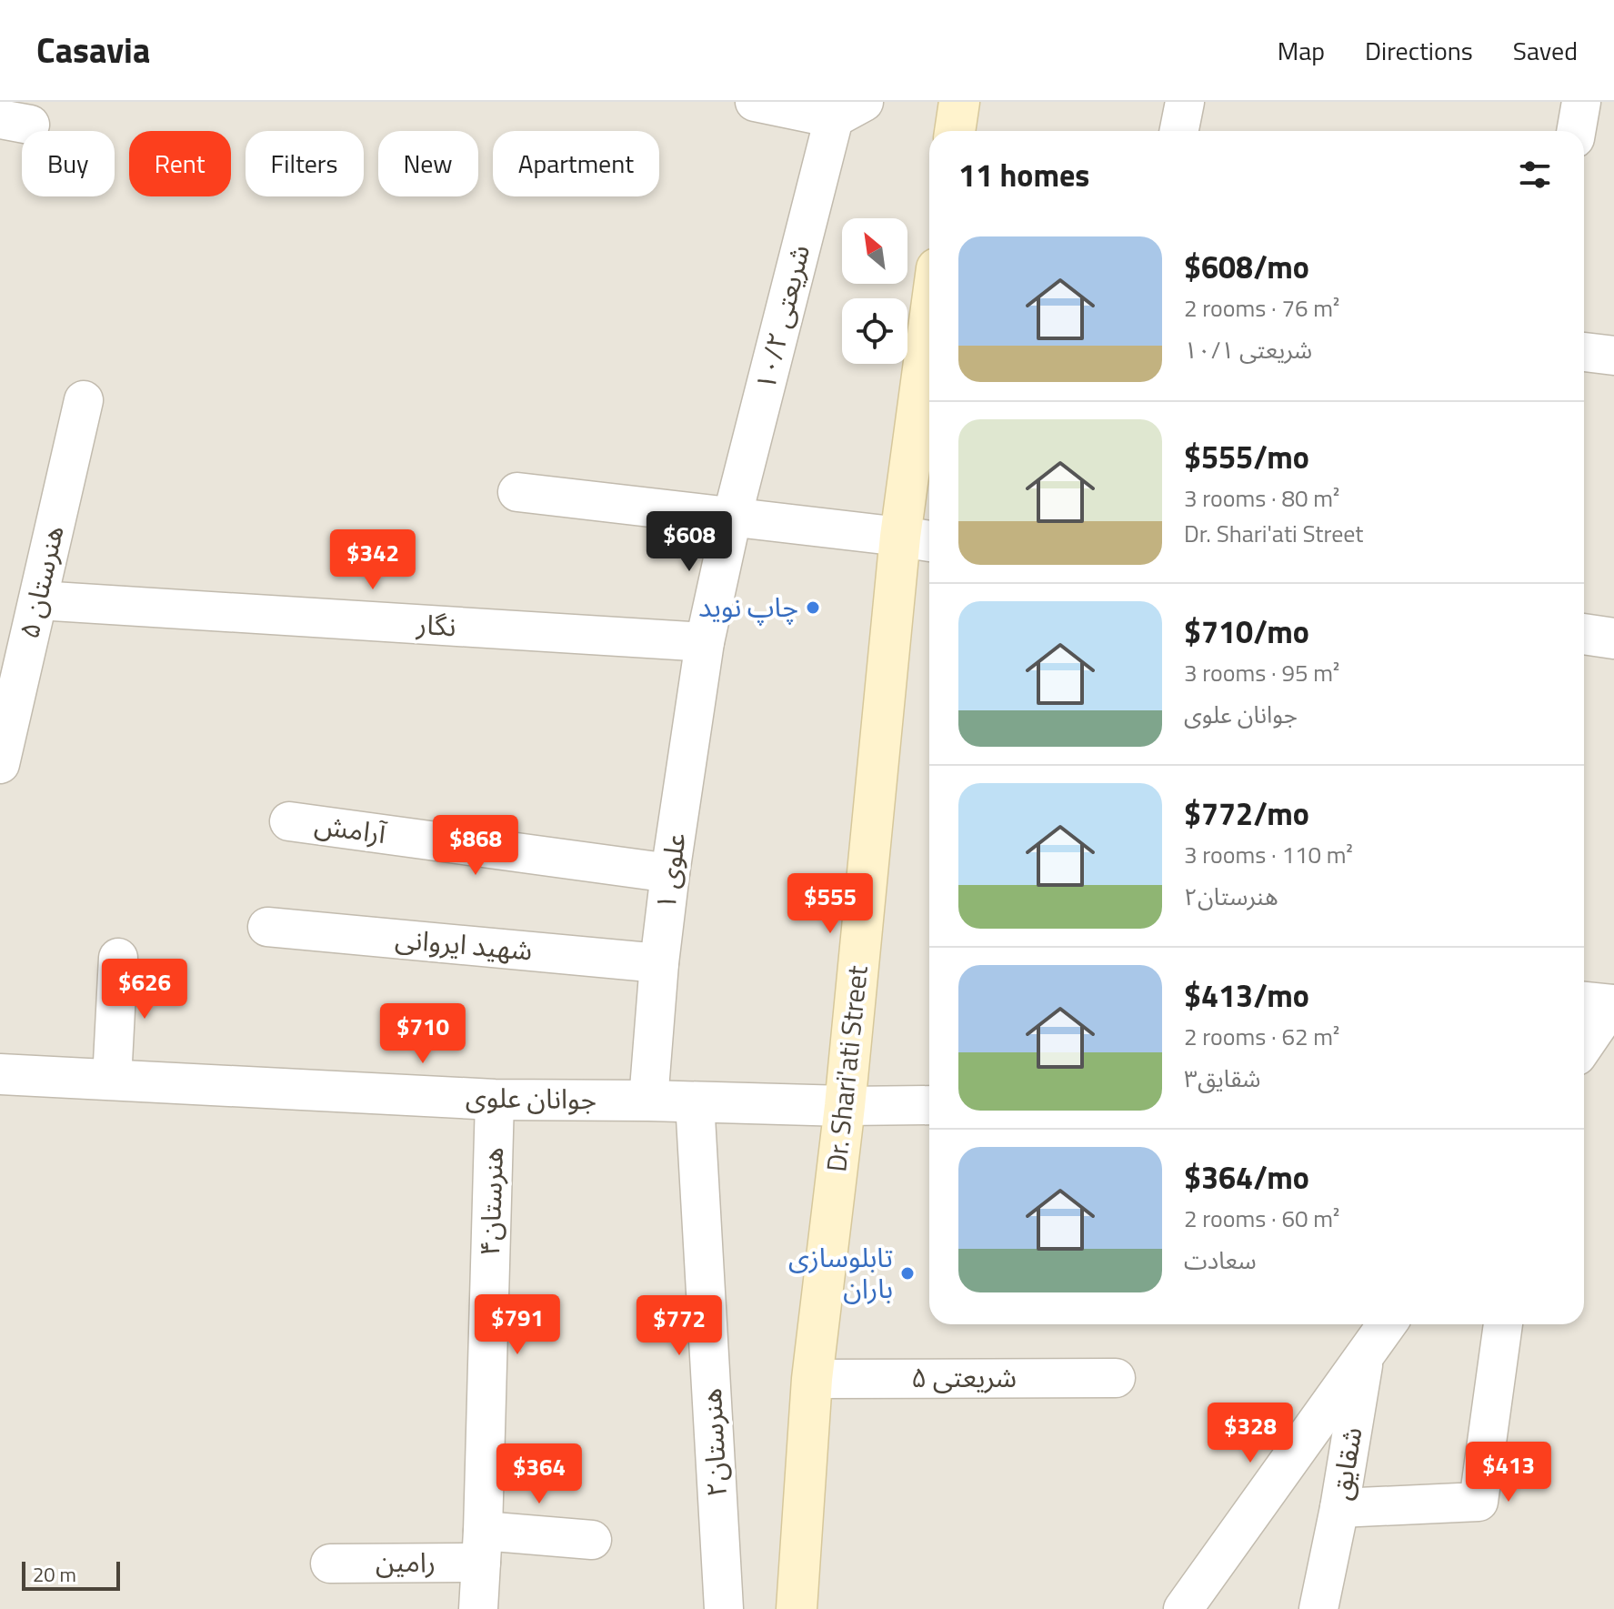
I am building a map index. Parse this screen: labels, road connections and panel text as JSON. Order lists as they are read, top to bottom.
{
  "streets": {
    "main road": ["Dr. Shari'ati Street"],
    "street": [
      "شریعتی ۱۰/۲",
      "هنرستان ۵",
      "نگار",
      "آرامش",
      "علوی ۱",
      "شهید ایروانی",
      "جوانان علوی",
      "هنرستان۴",
      "شریعتی ۵",
      "هنرستان۲",
      "شقایق",
      "رامین"
    ]
  },
  "crossings": [
    ["شریعتی ۱۰/۲", "نگار"],
    ["شریعتی ۱۰/۲", "علوی ۱"],
    ["هنرستان ۵", "نگار"],
    ["نگار", "علوی ۱"],
    ["آرامش", "علوی ۱"],
    ["علوی ۱", "شهید ایروانی"],
    ["علوی ۱", "جوانان علوی"],
    ["Dr. Shari'ati Street", "جوانان علوی"],
    ["Dr. Shari'ati Street", "شریعتی ۵"],
    ["جوانان علوی", "هنرستان۴"],
    ["جوانان علوی", "هنرستان۲"],
    ["هنرستان۴", "رامین"]
  ],
  "places": ["چاپ نوید", "تابلوسازی باران"],
  "scale_bar": "20 m",
  "north": "top left",
  "page": {
    "header": "Casavia",
    "nav": ["Map", "Directions", "Saved"],
    "chip": [
      "Buy",
      "Rent",
      "Filters",
      "New",
      "Apartment"
    ],
    "heading": "11 homes",
    "list": [
      {
        "name": "$608/mo",
        "note": "2 rooms · 76 m² · شریعتی ۱۰/۱"
      },
      {
        "name": "$555/mo",
        "note": "3 rooms · 80 m² · Dr. Shari'ati Street"
      },
      {
        "name": "$710/mo",
        "note": "3 rooms · 95 m² · جوانان علوی"
      },
      {
        "name": "$772/mo",
        "note": "3 rooms · 110 m² · هنرستان۲"
      },
      {
        "name": "$413/mo",
        "note": "2 rooms · 62 m² · شقایق۳"
      },
      {
        "name": "$364/mo",
        "note": "2 rooms · 60 m² · سعادت"
      }
    ],
    "price": [
      "$608",
      "$342",
      "$868",
      "$555",
      "$626",
      "$710",
      "$791",
      "$772",
      "$328",
      "$413",
      "$364"
    ],
    "scale": "20 m"
  }
}
